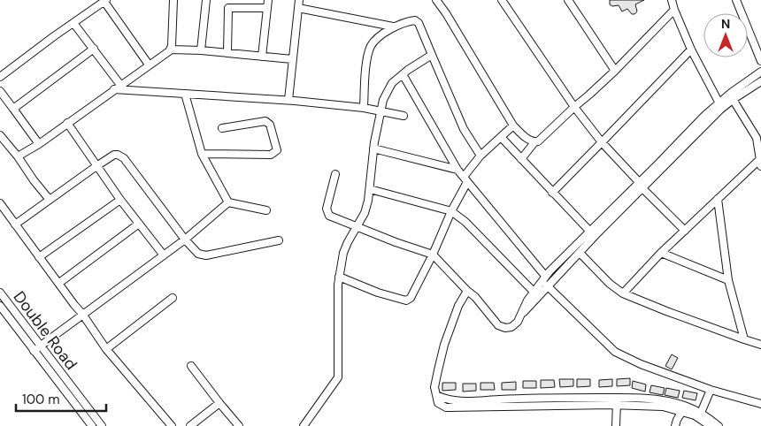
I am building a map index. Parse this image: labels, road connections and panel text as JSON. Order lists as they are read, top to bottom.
{
  "streets": {
    "street": ["Double Road"]
  },
  "scale_bar": "100 m",
  "north": "top"
}
